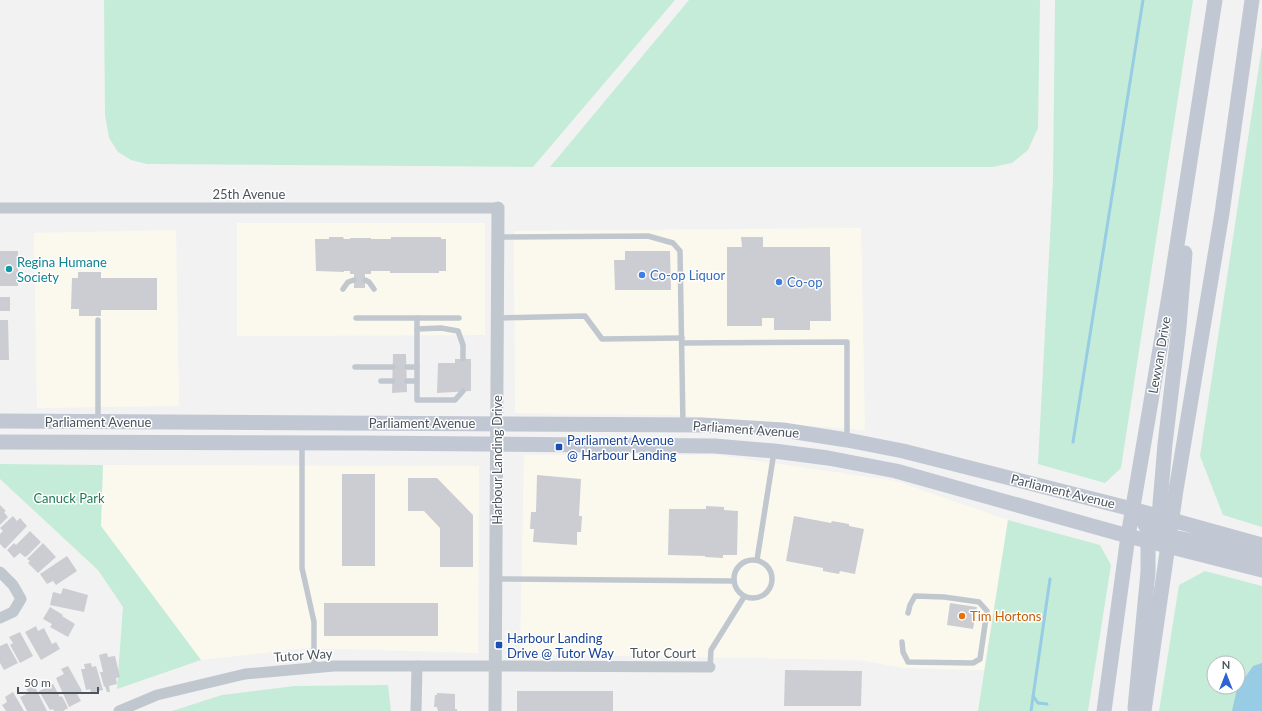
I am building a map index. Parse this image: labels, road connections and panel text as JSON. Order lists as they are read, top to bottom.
{
  "streets": {
    "main road": ["Lewvan Drive", "Parliament Avenue"],
    "street": [
      "25th Avenue",
      "Harbour Landing Drive",
      "Tutor Court",
      "Tutor Way"
    ]
  },
  "crossings": [
    ["25th Avenue", "Harbour Landing Drive"],
    ["Lewvan Drive", "Parliament Avenue"],
    ["Parliament Avenue", "Harbour Landing Drive"],
    ["Harbour Landing Drive", "Tutor Court"],
    ["Harbour Landing Drive", "Tutor Way"],
    ["Tutor Court", "Tutor Way"]
  ],
  "parks": ["Canuck Park"],
  "places": {
    "other": [
      "Regina Humane Society",
      "Co-op Liquor",
      "Co-op",
      "Tim Hortons"
    ],
    "transit": ["Parliament Avenue @ Harbour Landing", "Harbour Landing Drive @ Tutor Way"]
  },
  "scale_bar": "50 m",
  "north": "top"
}
